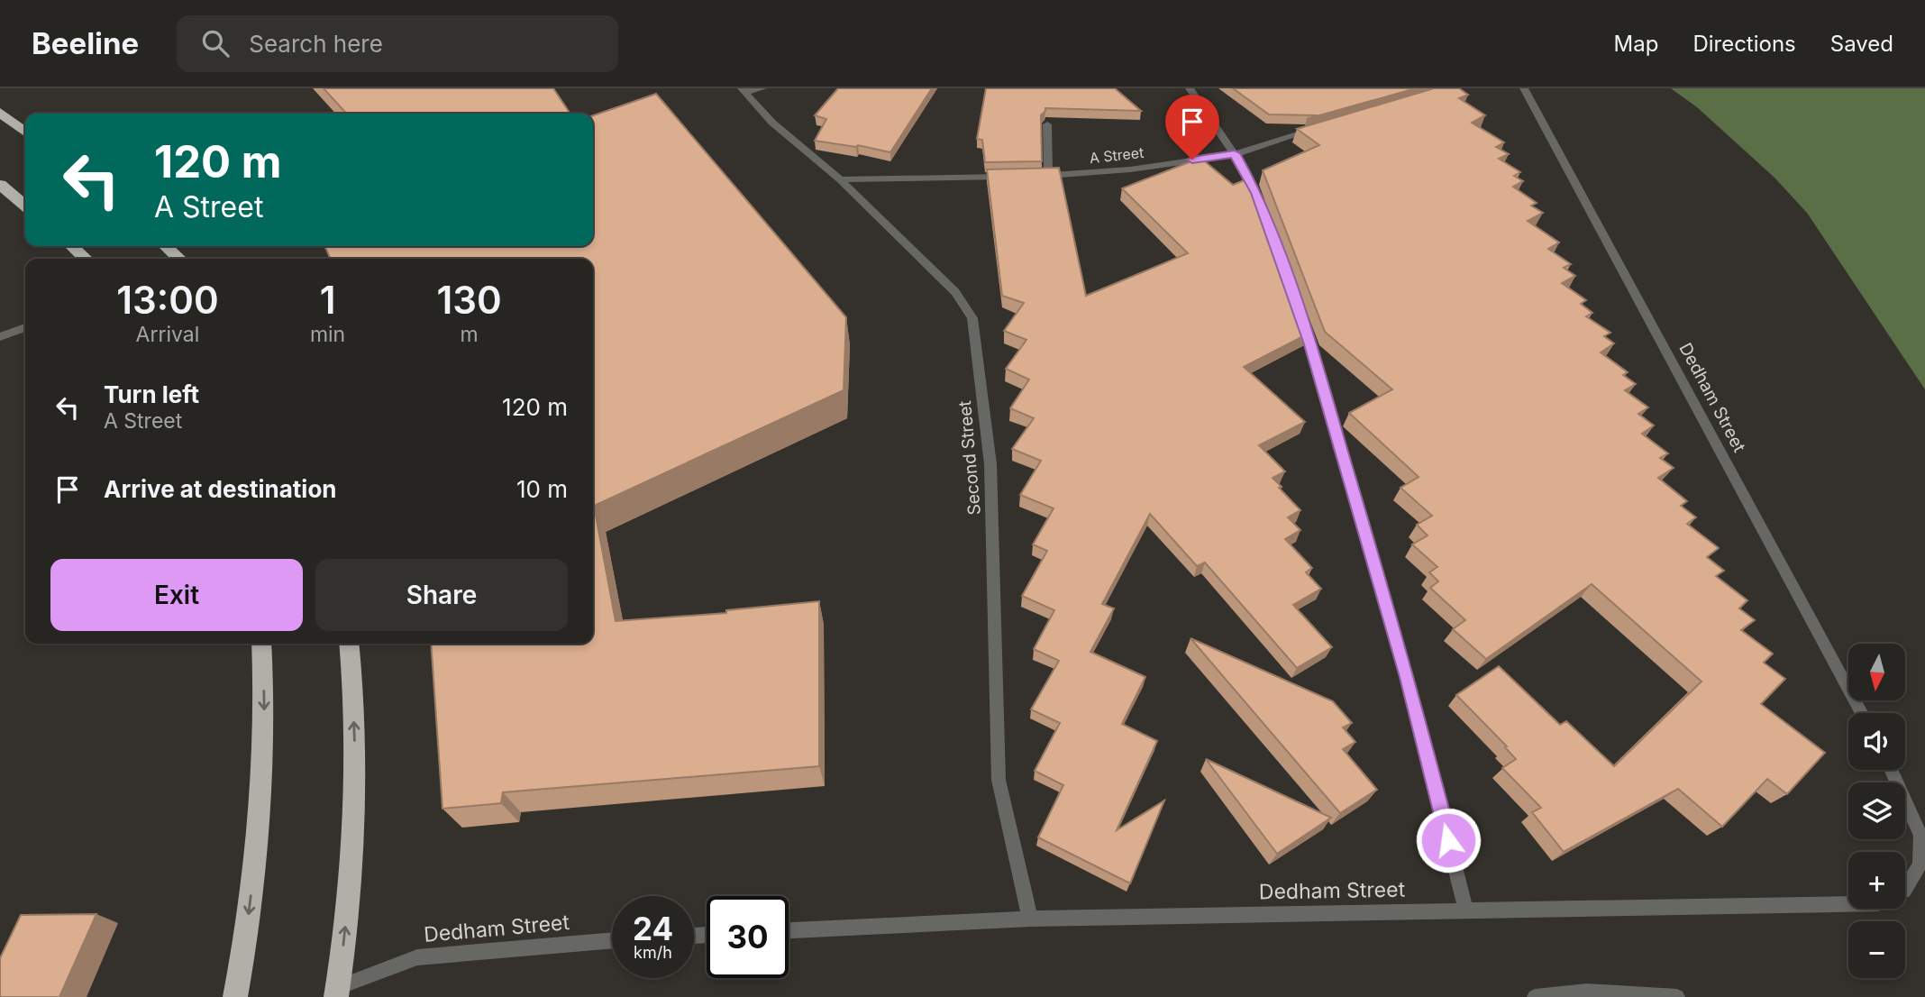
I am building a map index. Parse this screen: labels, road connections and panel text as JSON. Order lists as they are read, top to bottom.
{
  "streets": {
    "street": ["A Street", "Dedham Street", "Second Street"]
  },
  "crossings": [
    ["Dedham Street", "Second Street"]
  ],
  "north": "bottom",
  "page": {
    "header": "Beeline",
    "search": "Search here",
    "nav": ["Map", "Directions", "Saved"],
    "turn": ["120 m", "A Street"],
    "eta": [
      "13:00",
      "Arrival",
      "1",
      "min",
      "130",
      "m"
    ],
    "list": [
      {
        "name": "Turn left",
        "note": "A Street",
        "value": "120 m"
      },
      {
        "name": "Arrive at destination",
        "value": "10 m"
      }
    ],
    "buttons": ["Exit", "Share"],
    "map_buttons": ["+", "−"],
    "speed": "24 km/h",
    "limit": "30"
  }
}
